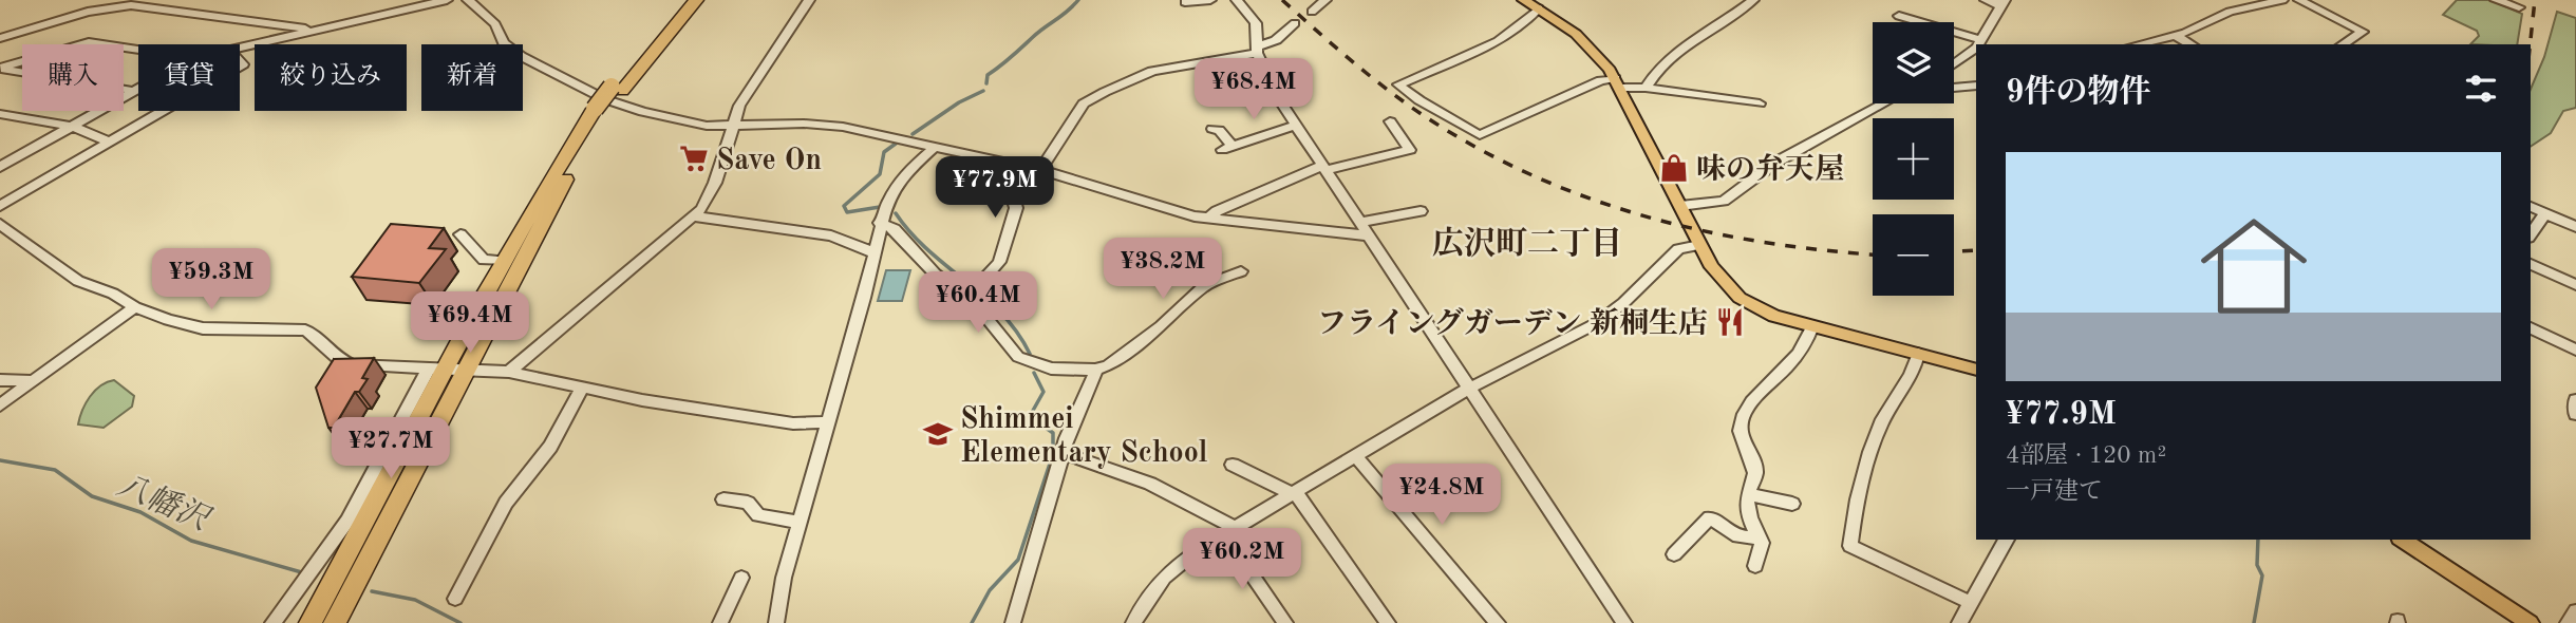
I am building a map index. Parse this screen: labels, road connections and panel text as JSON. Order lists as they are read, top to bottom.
{
  "districts": ["広沢町二丁目"],
  "water": ["八幡沢"],
  "places": {
    "supermarket": ["Save On"],
    "shop": ["味の弁天屋"],
    "restaurant": ["フライングガーデン 新桐生店"],
    "school or university": ["Shimmei Elementary School"]
  },
  "page": {
    "map_buttons": ["+", "−"],
    "chip": [
      "購入",
      "賃貸",
      "絞り込み",
      "新着"
    ],
    "heading": "9件の物件",
    "price": [
      "¥68.4M",
      "¥77.9M",
      "¥38.2M",
      "¥59.3M",
      "¥60.4M",
      "¥69.4M",
      "¥27.7M",
      "¥24.8M",
      "¥60.2M"
    ],
    "list": [
      {
        "name": "¥77.9M",
        "note": "4部屋 · 120 m² · 一戸建て"
      }
    ]
  }
}
